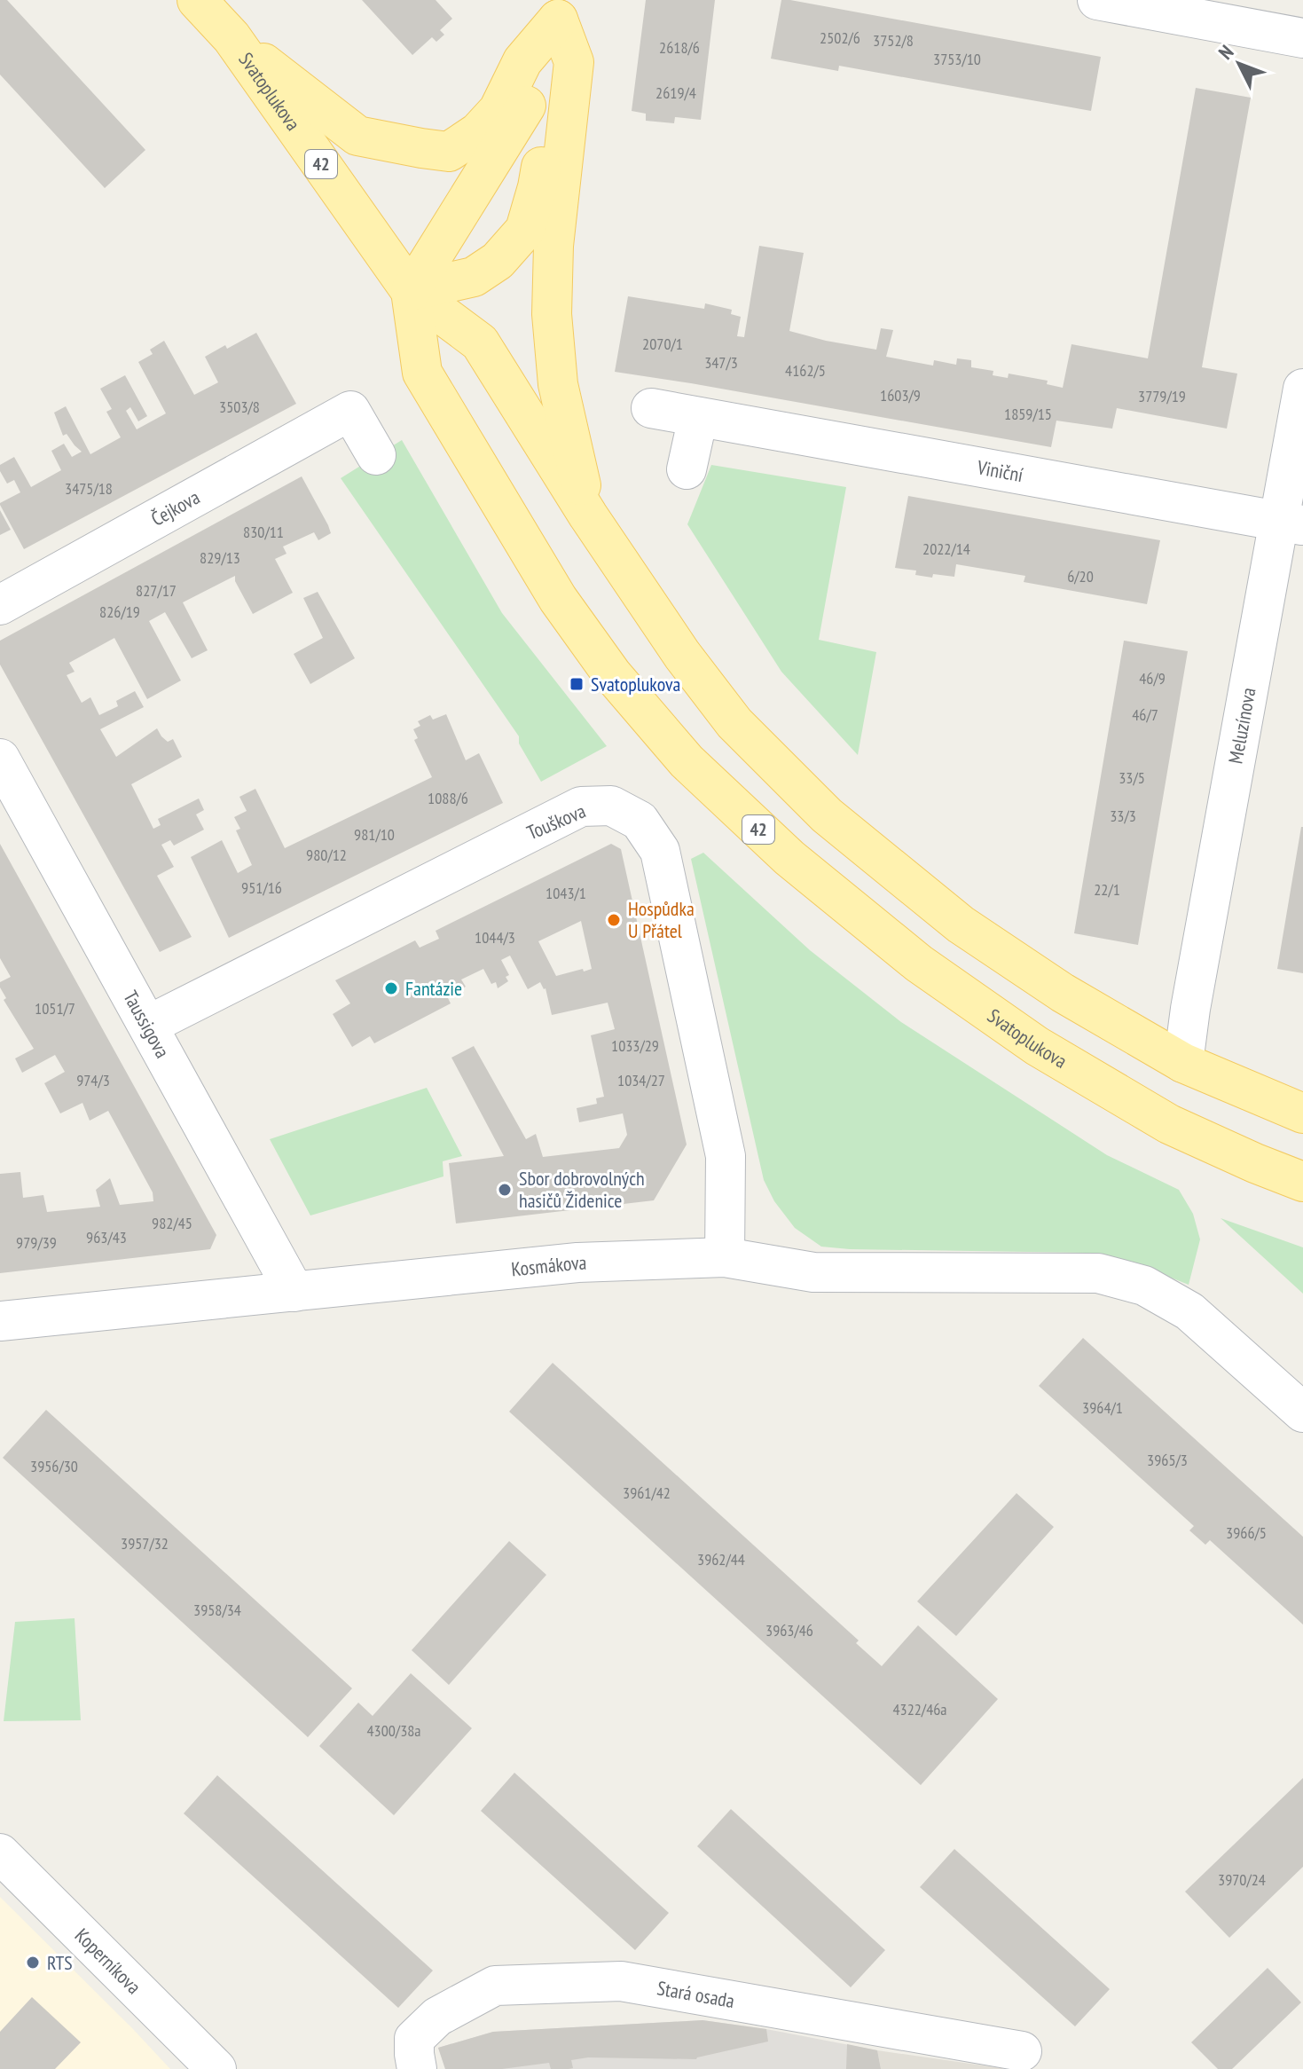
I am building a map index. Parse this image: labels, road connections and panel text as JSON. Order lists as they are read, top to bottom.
{
  "streets": {
    "main road": ["Svatoplukova", "42"],
    "street": [
      "Viniční",
      "Čejkova",
      "Meluzínova",
      "Touškova",
      "Taussigova",
      "Kosmákova",
      "Koperníkova",
      "Stará osada"
    ]
  },
  "crossings": [
    ["Svatoplukova", "Meluzínova"],
    ["Viniční", "Meluzínova"],
    ["Touškova", "Taussigova"],
    ["Touškova", "Kosmákova"],
    ["Taussigova", "Kosmákova"]
  ],
  "places": {
    "transit": ["Svatoplukova"],
    "other": [
      "Hospůdka U Přátel",
      "Fantázie",
      "Sbor dobrovolných hasičů Židenice",
      "RTS"
    ]
  },
  "house_numbers": [
    "2502/6",
    "3752/8",
    "2618/6",
    "3753/10",
    "2619/4",
    "2070/1",
    "347/3",
    "4162/5",
    "1603/9",
    "3779/19",
    "3503/8",
    "1859/15",
    "3475/18",
    "830/11",
    "2022/14",
    "829/13",
    "6/20",
    "827/17",
    "826/19",
    "46/9",
    "46/7",
    "33/5",
    "1088/6",
    "33/3",
    "981/10",
    "980/12",
    "951/16",
    "22/1",
    "1043/1",
    "1044/3",
    "1051/7",
    "1033/29",
    "974/3",
    "1034/27",
    "982/45",
    "963/43",
    "979/39",
    "3964/1",
    "3965/3",
    "3956/30",
    "3961/42",
    "3966/5",
    "3957/32",
    "3962/44",
    "3958/34",
    "3963/46",
    "4322/46a",
    "4300/38a",
    "3970/24"
  ],
  "north": "top left"
}
